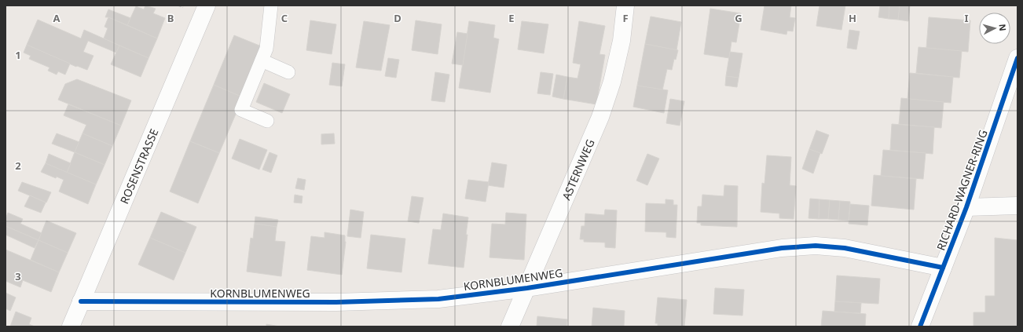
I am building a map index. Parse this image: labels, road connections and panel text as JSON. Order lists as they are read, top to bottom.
{
  "streets": {
    "street": [
      "ROSENSTRASSE",
      "ASTERNWEG",
      "RICHARD-WAGNER-RING",
      "KORNBLUMENWEG"
    ]
  },
  "crossings": [
    ["ROSENSTRASSE", "KORNBLUMENWEG"],
    ["ASTERNWEG", "KORNBLUMENWEG"],
    ["RICHARD-WAGNER-RING", "KORNBLUMENWEG"]
  ],
  "north": "right",
  "grid": {
    "columns": [
      "A",
      "B",
      "C",
      "D",
      "E",
      "F",
      "G",
      "H",
      "I"
    ],
    "rows": ["1", "2", "3"]
  }
}
